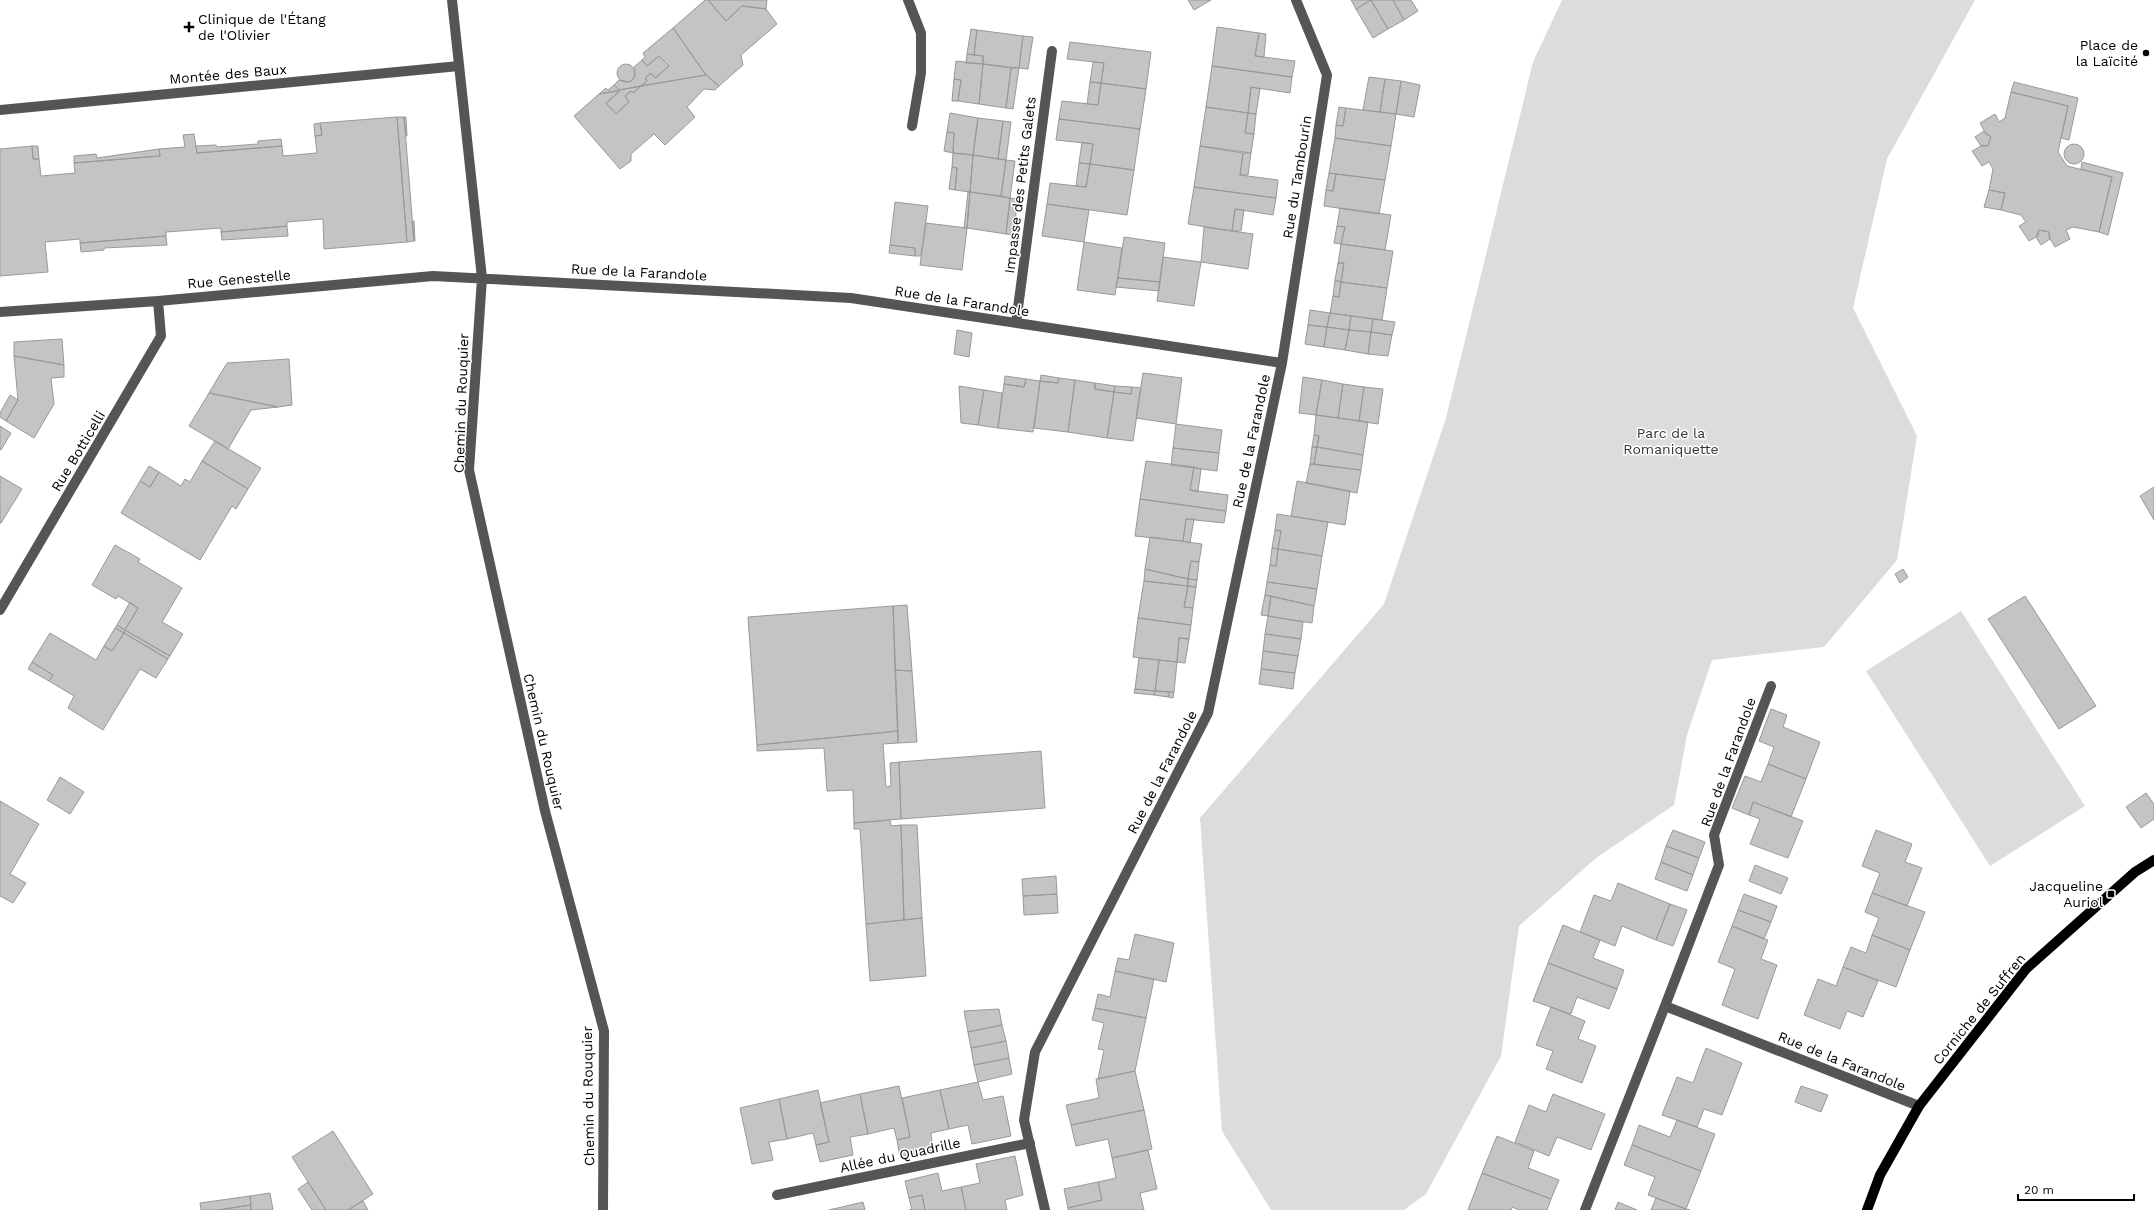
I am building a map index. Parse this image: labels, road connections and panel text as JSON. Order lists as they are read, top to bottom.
{
  "streets": {
    "main road": ["Corniche de Suffren"],
    "street": [
      "Montée des Baux",
      "Rue du Tambourin",
      "Impasse des Petits Galets",
      "Rue de la Farandole",
      "Rue Genestelle",
      "Chemin du Rouquier",
      "Rue Botticelli",
      "Allée du Quadrille"
    ]
  },
  "crossings": [
    ["Montée des Baux", "Chemin du Rouquier"],
    ["Rue du Tambourin", "Rue de la Farandole"],
    ["Impasse des Petits Galets", "Rue de la Farandole"],
    ["Rue de la Farandole", "Rue Genestelle"],
    ["Rue de la Farandole", "Chemin du Rouquier"],
    ["Rue de la Farandole", "Corniche de Suffren"],
    ["Rue de la Farandole", "Allée du Quadrille"],
    ["Rue Genestelle", "Chemin du Rouquier"],
    ["Rue Genestelle", "Rue Botticelli"]
  ],
  "parks": ["Parc de la Romaniquette"],
  "places": {
    "health": ["Clinique de l'Étang de l'Olivier"],
    "other": ["Place de la Laïcité"],
    "transit": ["Jacqueline Auriol"]
  },
  "scale_bar": "20 m"
}
